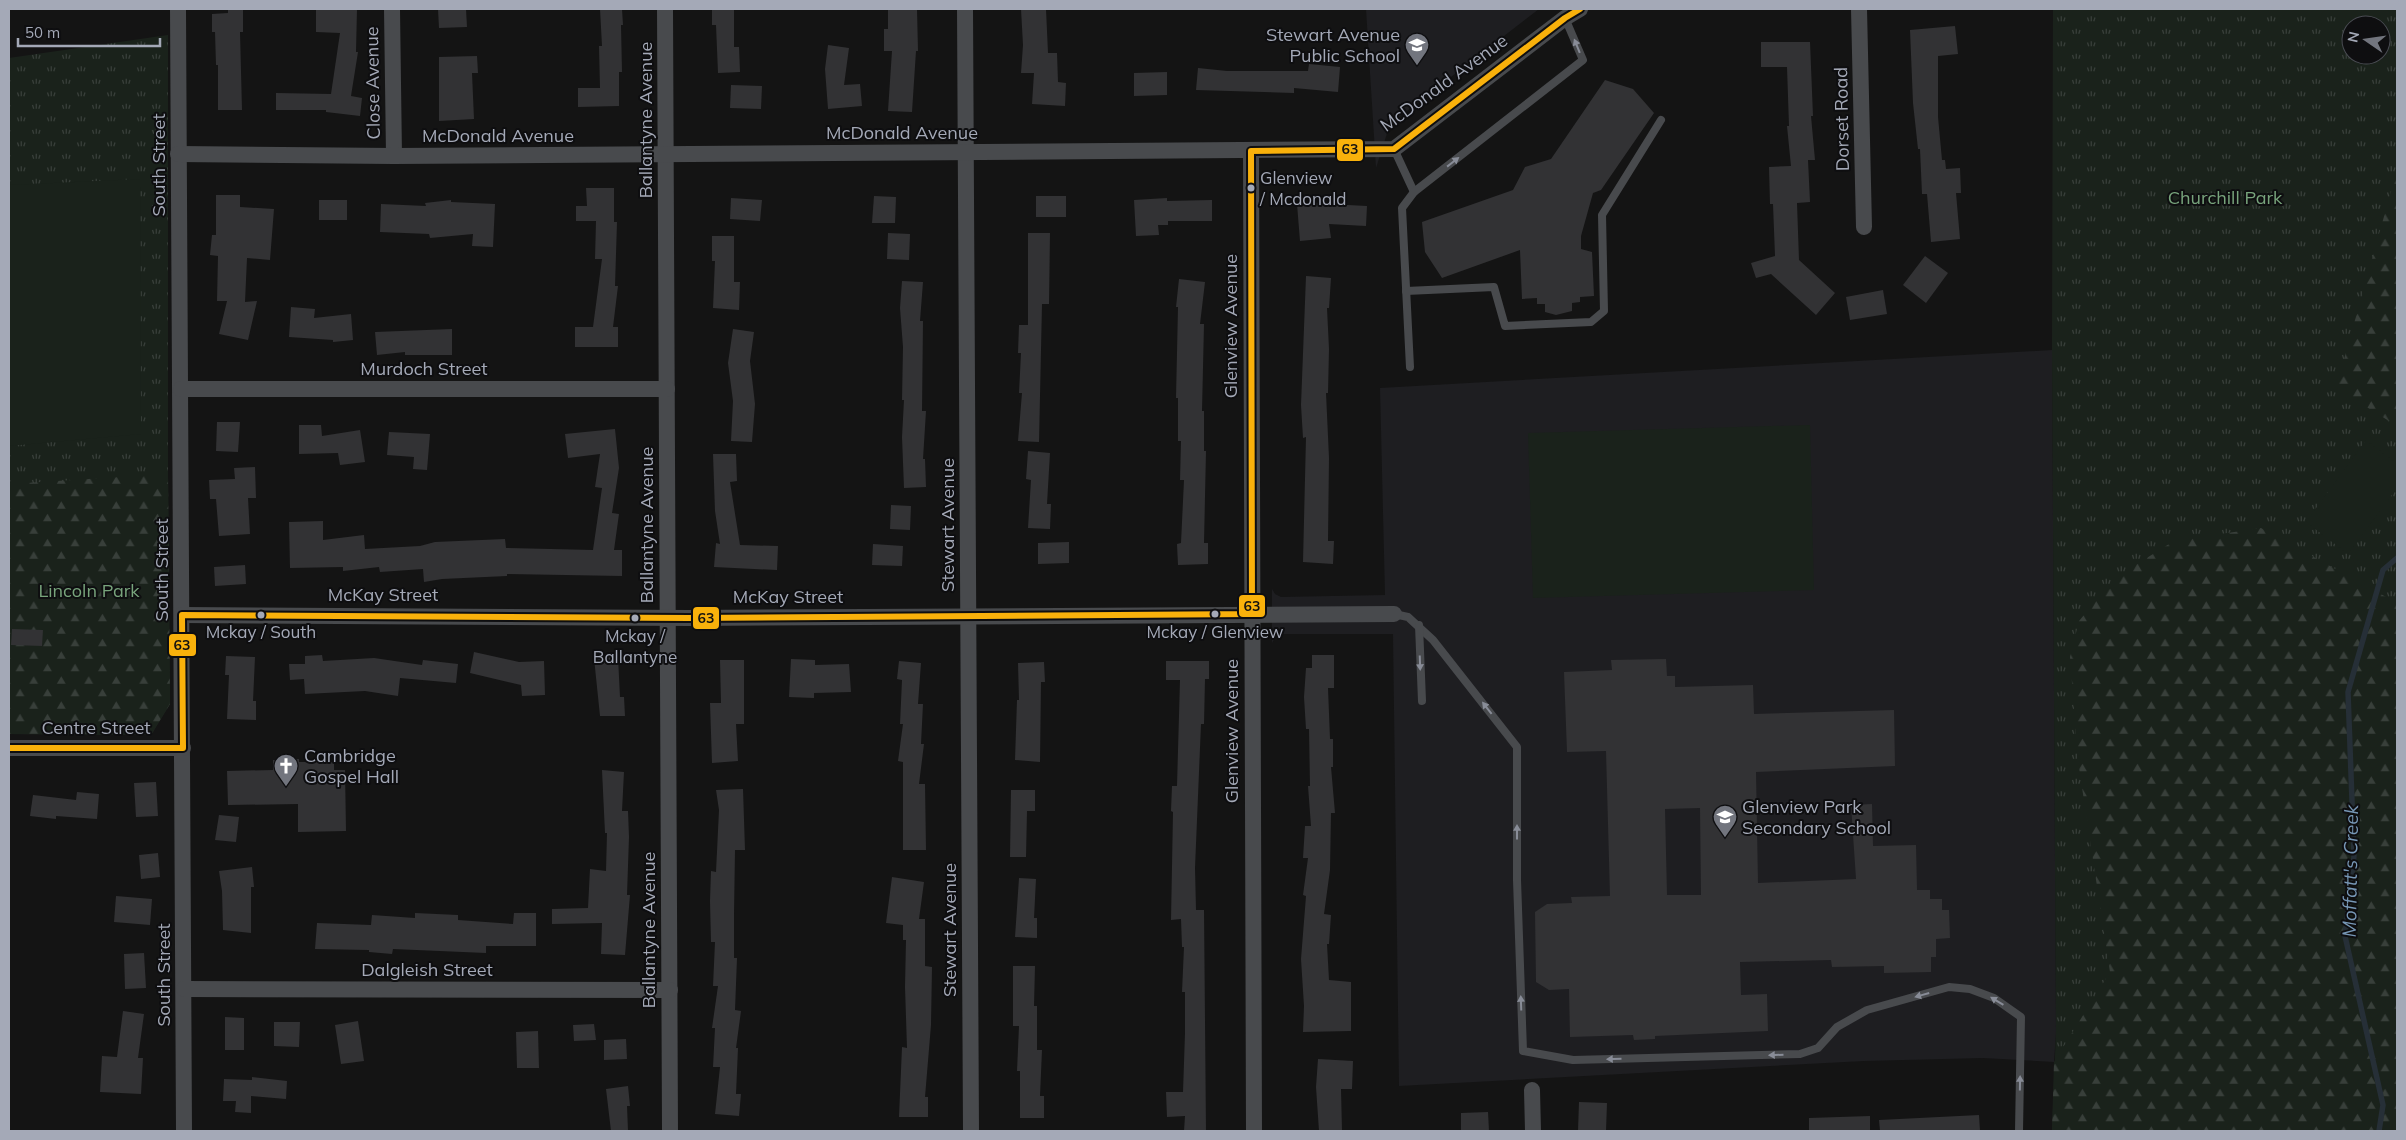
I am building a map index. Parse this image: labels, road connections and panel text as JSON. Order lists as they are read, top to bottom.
{
  "streets": {
    "street": [
      "Close Avenue",
      "McDonald Avenue",
      "Dorset Road",
      "Ballantyne Avenue",
      "South Street",
      "Glenview Avenue",
      "Murdoch Street",
      "Stewart Avenue",
      "McKay Street",
      "Centre Street",
      "Dalgleish Street"
    ]
  },
  "crossings": [
    ["Close Avenue", "McDonald Avenue"],
    ["McDonald Avenue", "Ballantyne Avenue"],
    ["McDonald Avenue", "South Street"],
    ["McDonald Avenue", "Glenview Avenue"],
    ["McDonald Avenue", "Stewart Avenue"],
    ["Ballantyne Avenue", "Murdoch Street"],
    ["Ballantyne Avenue", "McKay Street"],
    ["Ballantyne Avenue", "Dalgleish Street"],
    ["South Street", "Murdoch Street"],
    ["South Street", "McKay Street"],
    ["South Street", "Centre Street"],
    ["South Street", "Dalgleish Street"],
    ["Glenview Avenue", "McKay Street"],
    ["Stewart Avenue", "McKay Street"]
  ],
  "water": ["Moffatt's Creek"],
  "parks": ["Churchill Park", "Lincoln Park"],
  "places": {
    "school or university": ["Stewart Avenue Public School", "Glenview Park Secondary School"],
    "other": [
      "Glenview / Mcdonald",
      "Mckay / Glenview",
      "Mckay / South",
      "Mckay / Ballantyne"
    ],
    "church": ["Cambridge Gospel Hall"]
  },
  "lines": ["transit line 63"],
  "scale_bar": "50 m",
  "north": "left"
}
